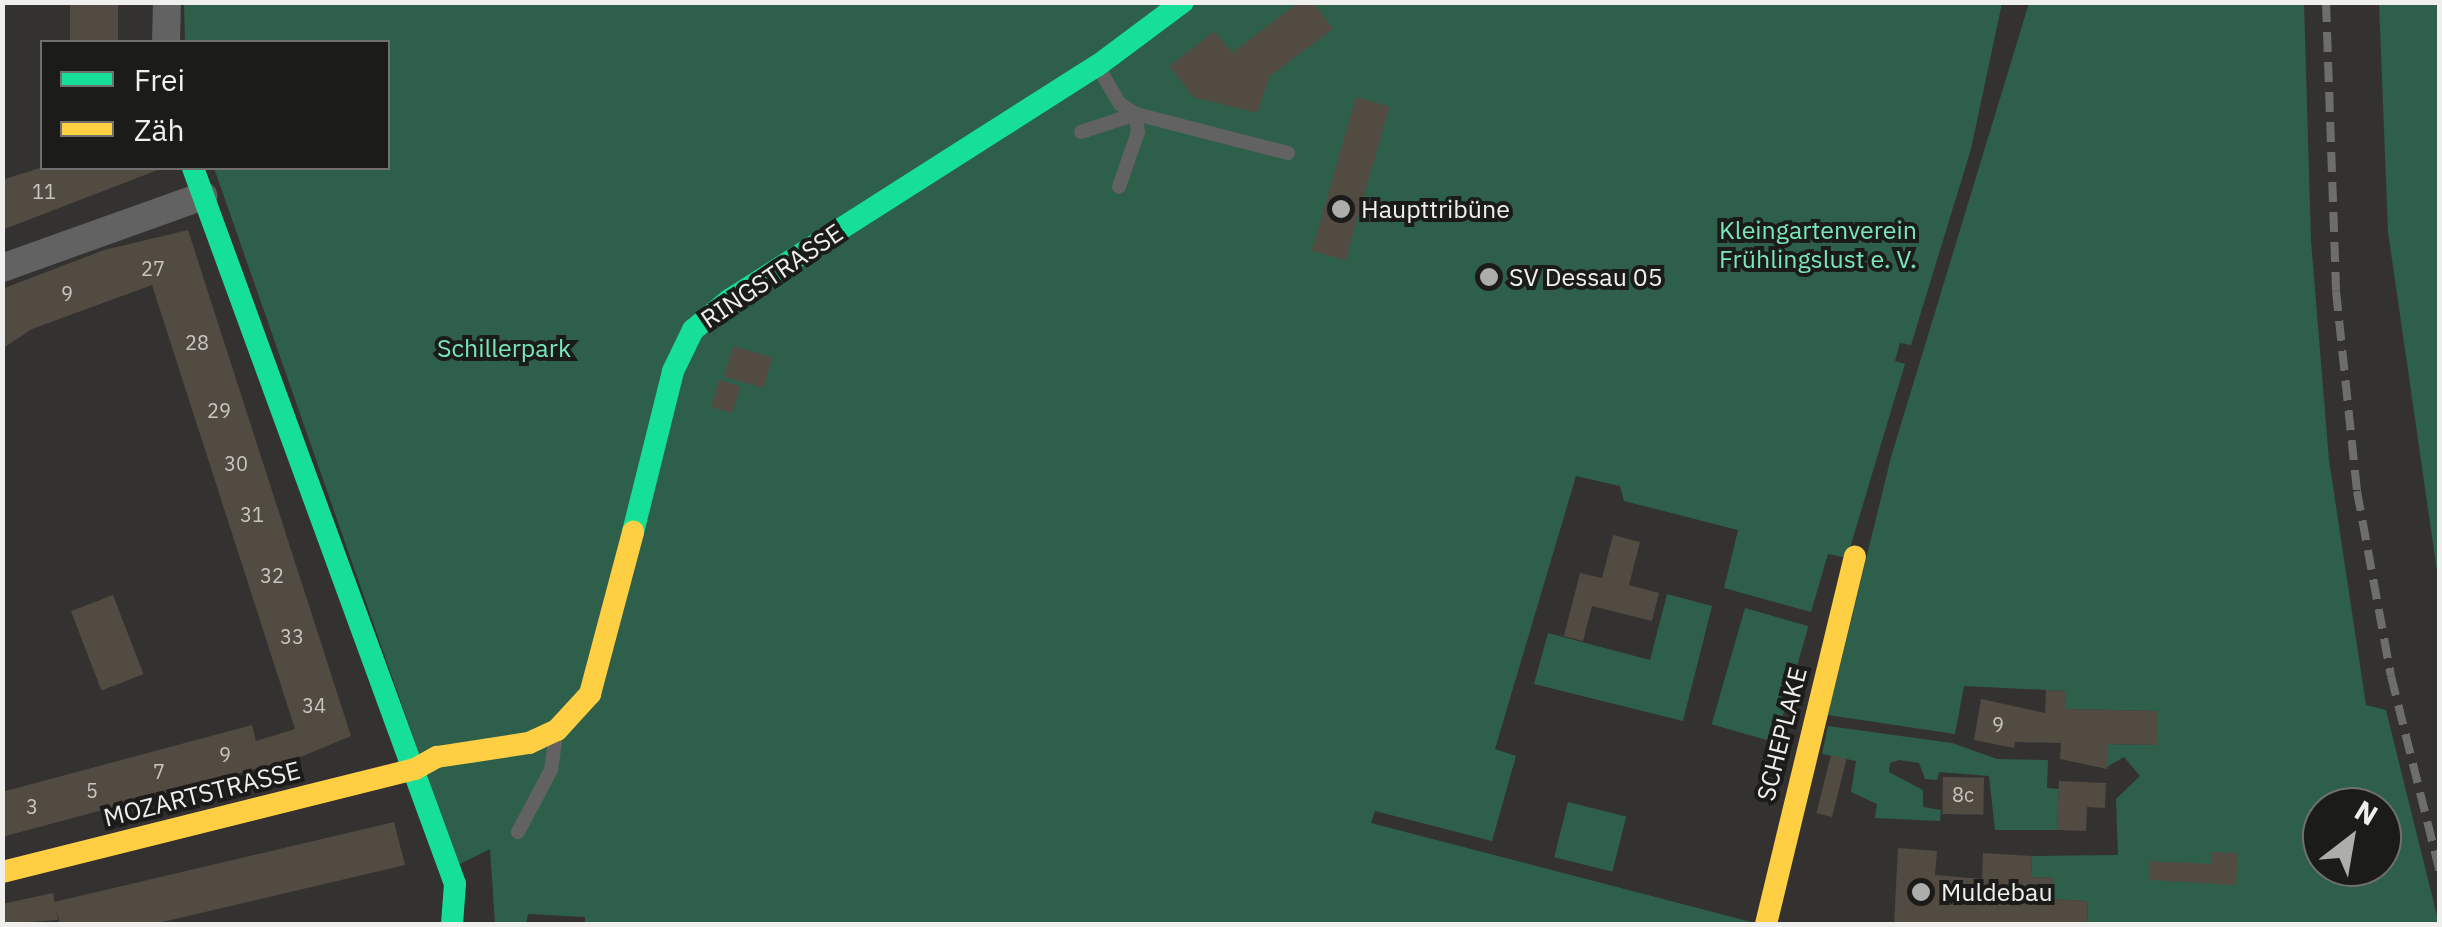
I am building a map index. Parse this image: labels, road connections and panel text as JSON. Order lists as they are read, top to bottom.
{
  "streets": {
    "street": ["RINGSTRASSE", "SCHEPLAKE", "MOZARTSTRASSE"]
  },
  "crossings": [
    ["RINGSTRASSE", "MOZARTSTRASSE"]
  ],
  "parks": ["Kleingartenverein Frühlingslust e. V.", "Schillerpark"],
  "places": ["Haupttribüne", "SV Dessau 05", "Muldebau"],
  "house_numbers": [
    "11",
    "27",
    "9",
    "28",
    "29",
    "30",
    "31",
    "32",
    "33",
    "34",
    "9",
    "9",
    "7",
    "5",
    "8c",
    "3"
  ],
  "legend": ["Frei", "Zäh"],
  "north": "top right"
}
